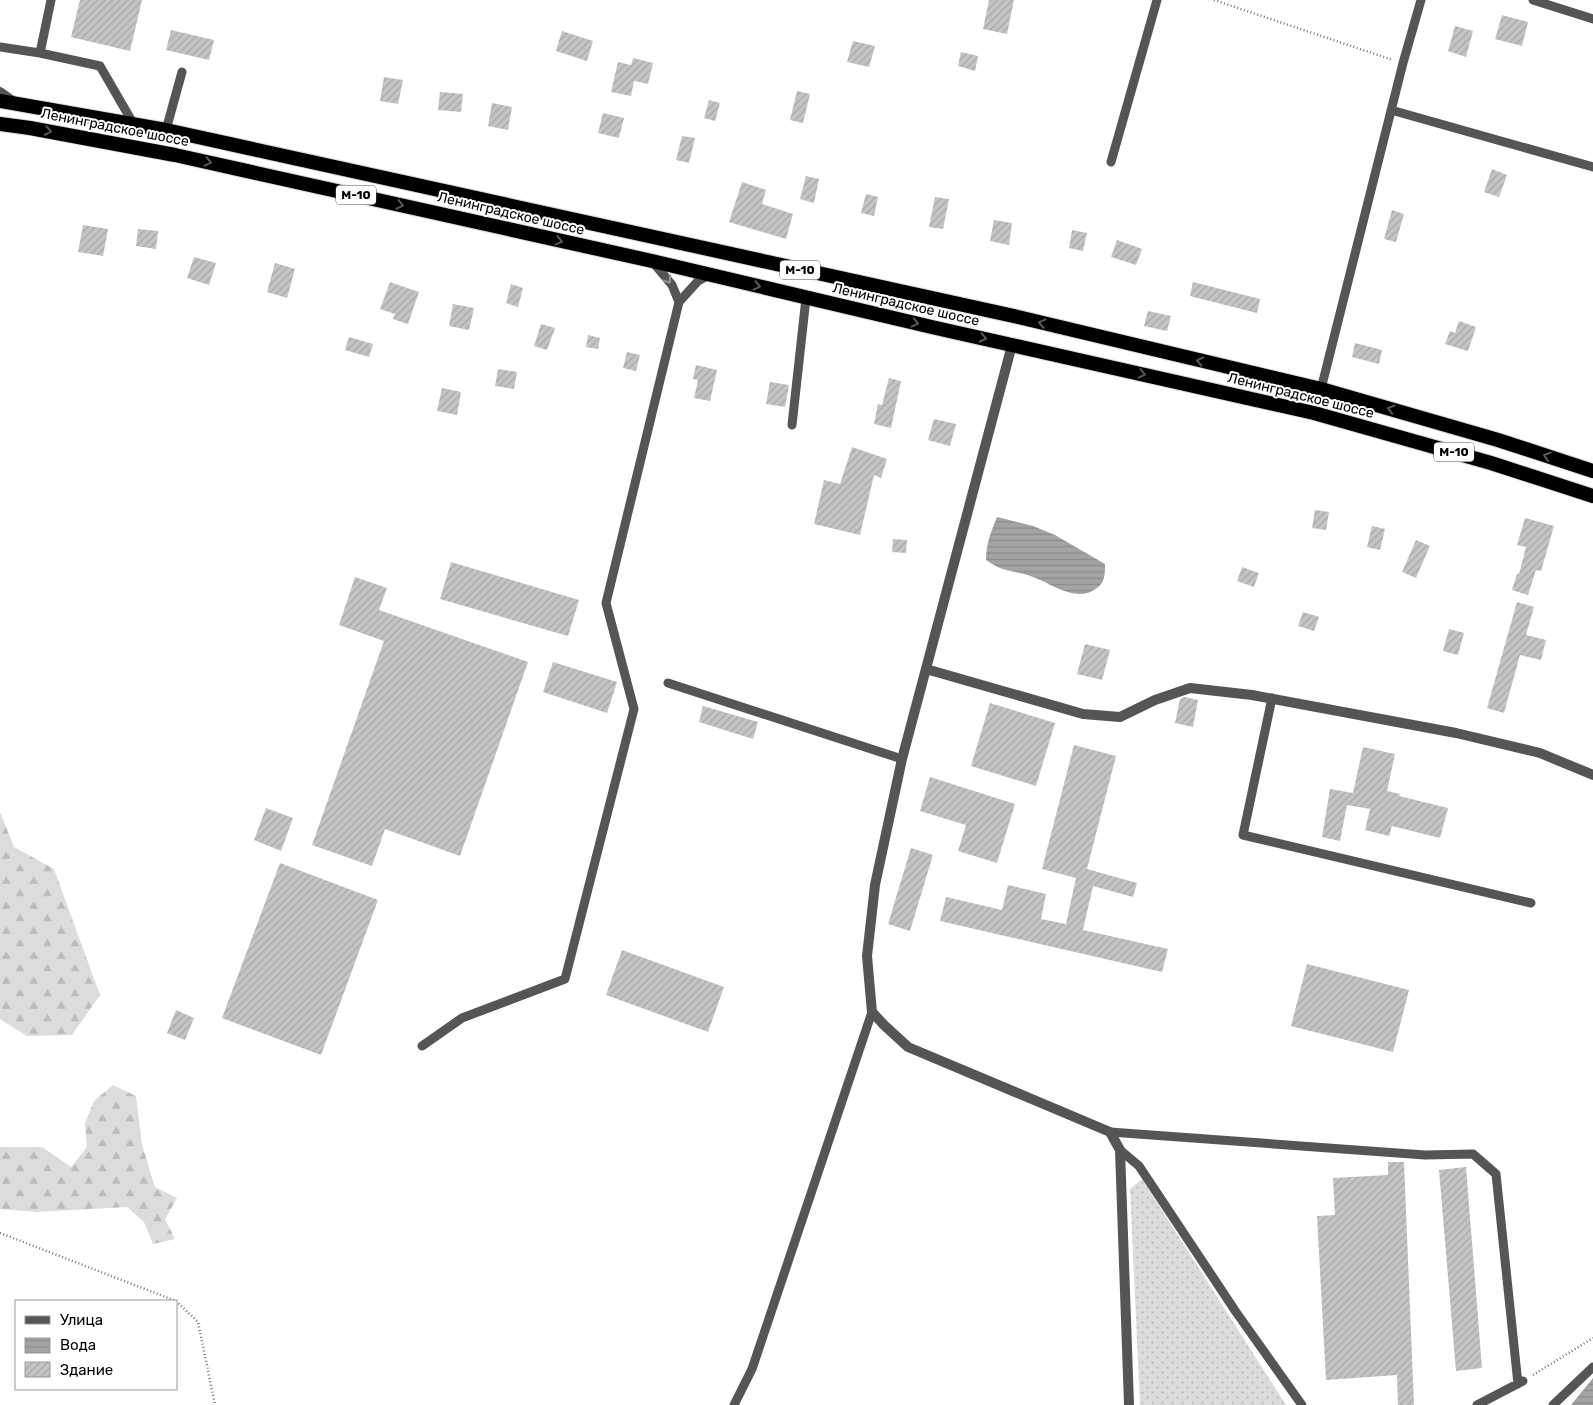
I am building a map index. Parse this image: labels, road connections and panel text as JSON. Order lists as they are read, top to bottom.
{
  "streets": {
    "highway": ["Ленинградское шоссе", "М-10"]
  },
  "legend": ["Улица", "Вода", "Здание"]
}
